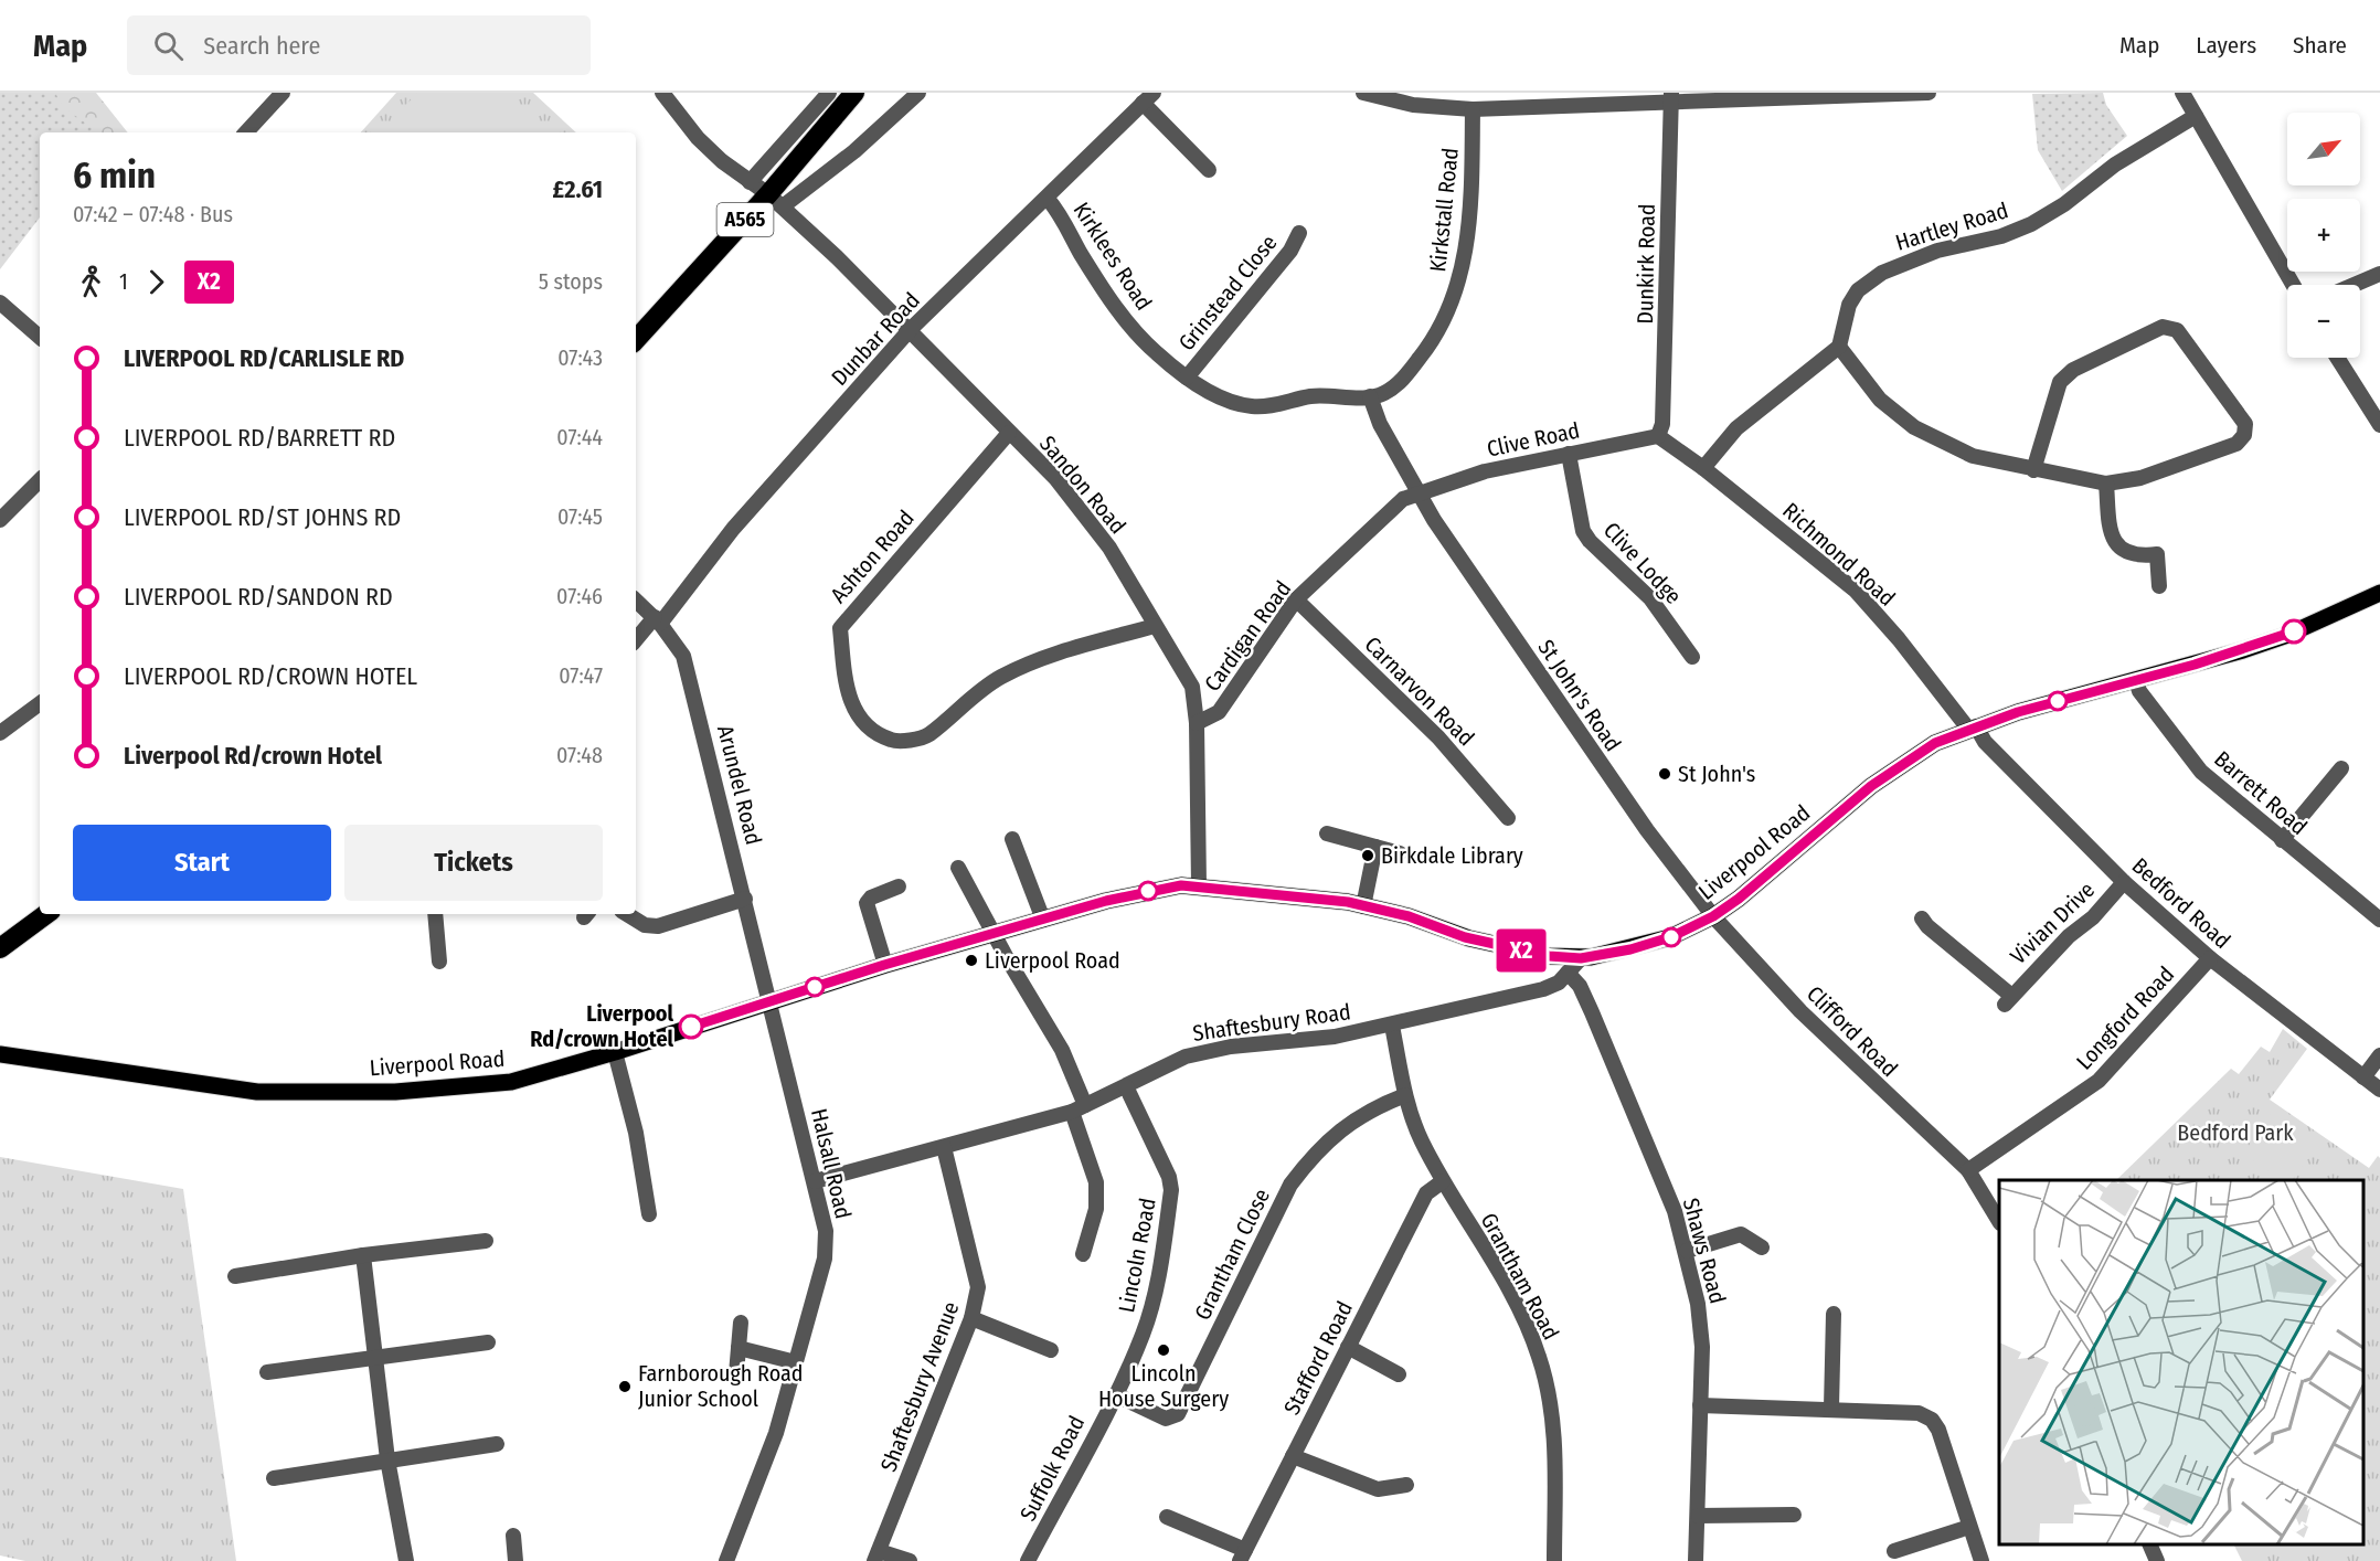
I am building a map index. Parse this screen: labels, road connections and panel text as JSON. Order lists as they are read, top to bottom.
{
  "streets": {
    "highway": ["A565"],
    "main road": ["Liverpool Road"],
    "street": [
      "Kirkstall Road",
      "Hartley Road",
      "Kirklees Road",
      "Dunkirk Road",
      "Grinstead Close",
      "Dunbar Road",
      "Clive Road",
      "Sandon Road",
      "Richmond Road",
      "Ashton Road",
      "Clive Lodge",
      "Cardigan Road",
      "Carnarvon Road",
      "St John's Road",
      "Arundel Road",
      "Barrett Road",
      "Bedford Road",
      "Vivian Drive",
      "Longford Road",
      "Shaftesbury Road",
      "Clifford Road",
      "Halsall Road",
      "Shaws Road",
      "Grantham Close",
      "Lincoln Road",
      "Grantham Road",
      "Stafford Road",
      "Shaftesbury Avenue",
      "Suffolk Road"
    ]
  },
  "crossings": [
    ["Kirkstall Road", "Kirklees Road"],
    ["A565", "Sandon Road"],
    ["Kirklees Road", "Grinstead Close"],
    ["Kirklees Road", "Dunbar Road"],
    ["Dunkirk Road", "Clive Road"],
    ["Dunkirk Road", "Richmond Road"],
    ["Dunbar Road", "Sandon Road"],
    ["Dunbar Road", "Arundel Road"],
    ["Clive Road", "Richmond Road"],
    ["Clive Road", "Clive Lodge"],
    ["Clive Road", "Cardigan Road"],
    ["Clive Road", "St John's Road"],
    ["Sandon Road", "Ashton Road"],
    ["Sandon Road", "Cardigan Road"],
    ["Sandon Road", "Liverpool Road"],
    ["Richmond Road", "Liverpool Road"],
    ["Richmond Road", "Bedford Road"],
    ["Cardigan Road", "Carnarvon Road"],
    ["Cardigan Road", "St John's Road"],
    ["St John's Road", "Liverpool Road"],
    ["St John's Road", "Clifford Road"],
    ["Arundel Road", "Liverpool Road"],
    ["Arundel Road", "Halsall Road"],
    ["Barrett Road", "Liverpool Road"],
    ["Liverpool Road", "Bedford Road"],
    ["Liverpool Road", "Shaftesbury Road"],
    ["Liverpool Road", "Clifford Road"],
    ["Liverpool Road", "Halsall Road"],
    ["Bedford Road", "Vivian Drive"],
    ["Bedford Road", "Longford Road"],
    ["Longford Road", "Clifford Road"],
    ["Shaftesbury Road", "Halsall Road"],
    ["Shaftesbury Road", "Shaws Road"],
    ["Shaftesbury Road", "Lincoln Road"],
    ["Shaftesbury Road", "Grantham Road"],
    ["Shaftesbury Road", "Shaftesbury Avenue"],
    ["Grantham Close", "Lincoln Road"],
    ["Grantham Close", "Grantham Road"],
    ["Grantham Close", "Suffolk Road"],
    ["Lincoln Road", "Suffolk Road"],
    ["Grantham Road", "Stafford Road"]
  ],
  "parks": ["Bedford Park"],
  "places": [
    "St John's",
    "Birkdale Library",
    "Liverpool Road",
    "Liverpool Rd/crown Hotel",
    "Lincoln House Surgery",
    "Farnborough Road Junior School"
  ],
  "lines": ["bus line X2"],
  "north": "top right",
  "page": {
    "header": "Map",
    "search": "Search here",
    "nav": ["Map", "Layers", "Share"],
    "on_map": "X2",
    "map_buttons": ["+", "−"],
    "heading": ["6 min", "07:42 – 07:48 · Bus", "£2.61"],
    "legs": ["1", "X2", "5 stops"],
    "list": [
      {
        "name": "LIVERPOOL RD/CARLISLE RD",
        "value": "07:43"
      },
      {
        "name": "LIVERPOOL RD/BARRETT RD",
        "value": "07:44"
      },
      {
        "name": "LIVERPOOL RD/ST JOHNS RD",
        "value": "07:45"
      },
      {
        "name": "LIVERPOOL RD/SANDON RD",
        "value": "07:46"
      },
      {
        "name": "LIVERPOOL RD/CROWN HOTEL",
        "value": "07:47"
      },
      {
        "name": "Liverpool Rd/crown Hotel",
        "value": "07:48"
      }
    ],
    "buttons": ["Start", "Tickets"]
  }
}
